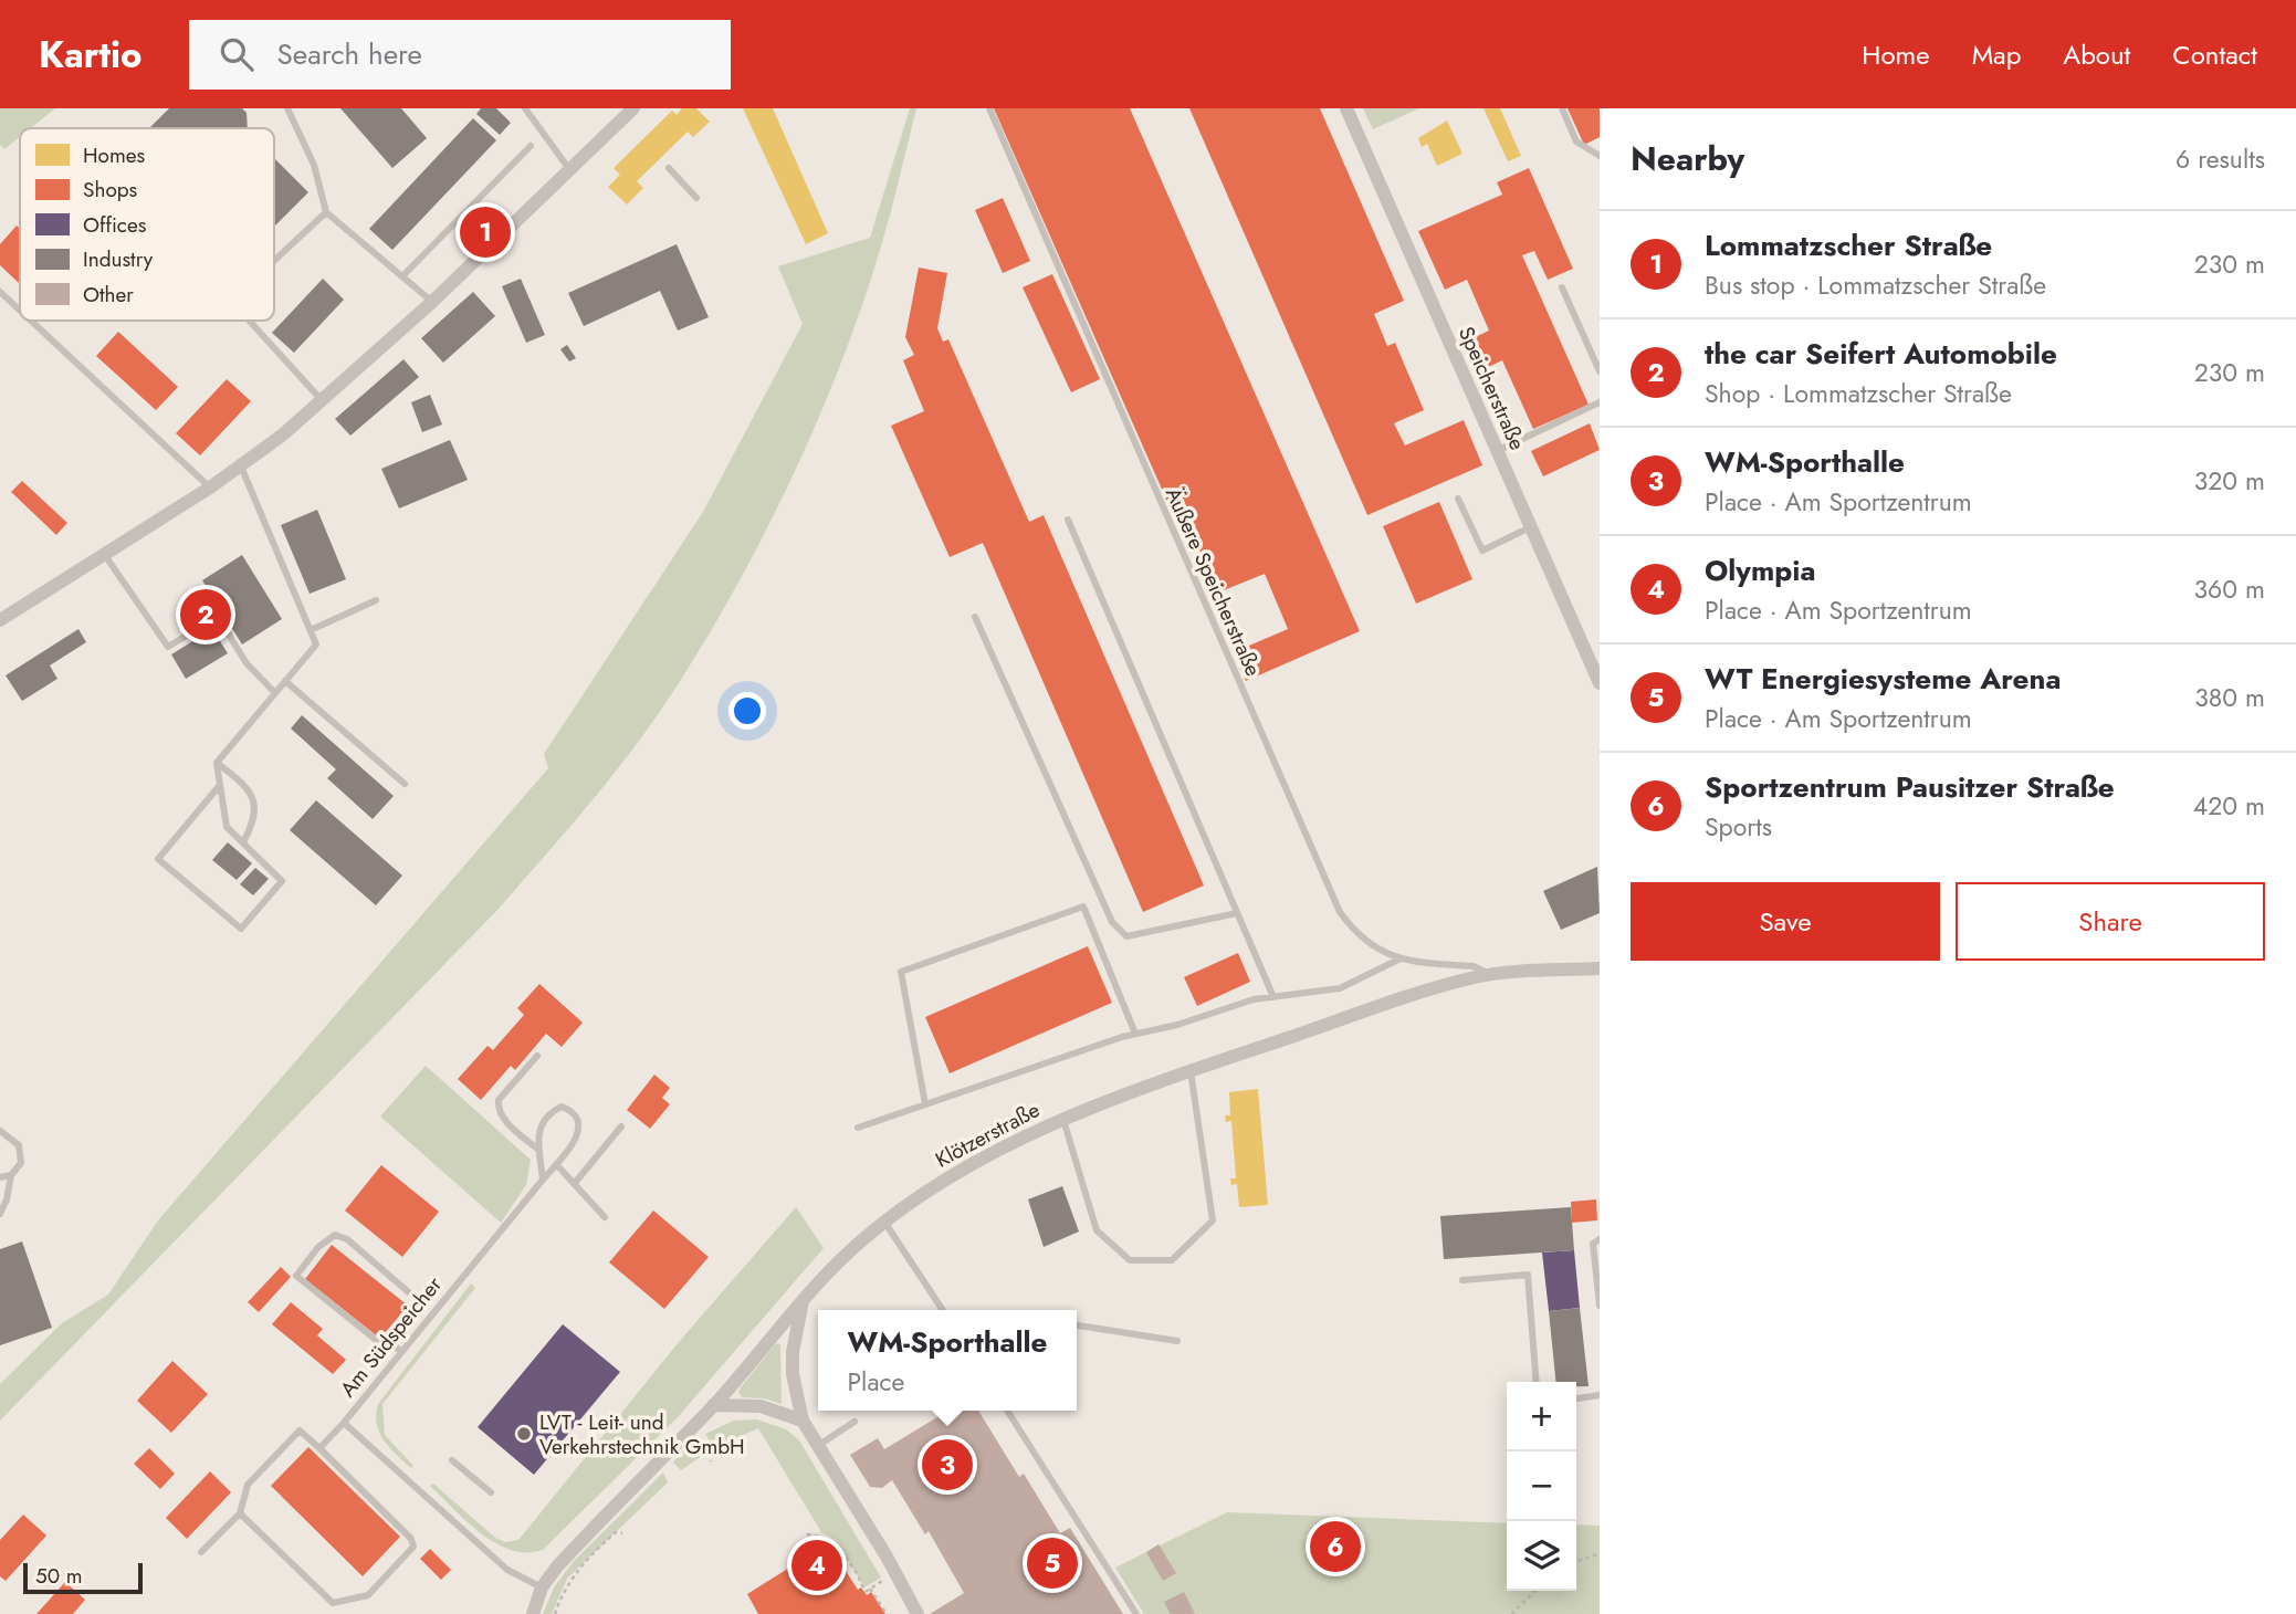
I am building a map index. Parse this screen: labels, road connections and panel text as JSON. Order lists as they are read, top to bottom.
{
  "streets": {
    "street": ["Speicherstraße", "Klötzerstraße"],
    "lane": ["Äußere Speicherstraße", "Am Südspeicher"]
  },
  "crossings": [
    ["Äußere Speicherstraße", "Klötzerstraße"],
    ["Klötzerstraße", "Am Südspeicher"]
  ],
  "places": ["LVT - Leit- und Verkehrstechnik GmbH"],
  "legend": [
    "Homes",
    "Shops",
    "Offices",
    "Industry",
    "Other"
  ],
  "scale_bar": "50 m",
  "page": {
    "header": "Kartio",
    "search": "Search here",
    "nav": [
      "Home",
      "Map",
      "About",
      "Contact"
    ],
    "heading": ["Nearby", "6 results"],
    "pins": [
      "1",
      "2",
      "3",
      "6",
      "5",
      "4"
    ],
    "list": [
      {
        "mark": "1",
        "name": "Lommatzscher Straße",
        "note": "Bus stop · Lommatzscher Straße",
        "value": "230 m"
      },
      {
        "mark": "2",
        "name": "the car Seifert Automobile",
        "note": "Shop · Lommatzscher Straße",
        "value": "230 m"
      },
      {
        "mark": "3",
        "name": "WM-Sporthalle",
        "note": "Place · Am Sportzentrum",
        "value": "320 m"
      },
      {
        "mark": "4",
        "name": "Olympia",
        "note": "Place · Am Sportzentrum",
        "value": "360 m"
      },
      {
        "mark": "5",
        "name": "WT Energiesysteme Arena",
        "note": "Place · Am Sportzentrum",
        "value": "380 m"
      },
      {
        "mark": "6",
        "name": "Sportzentrum Pausitzer Straße",
        "note": "Sports",
        "value": "420 m"
      }
    ],
    "buttons": ["Save", "Share"],
    "popup": ["WM-Sporthalle", "Place"],
    "map_buttons": ["+", "−"],
    "scale": "50 m"
  }
}
